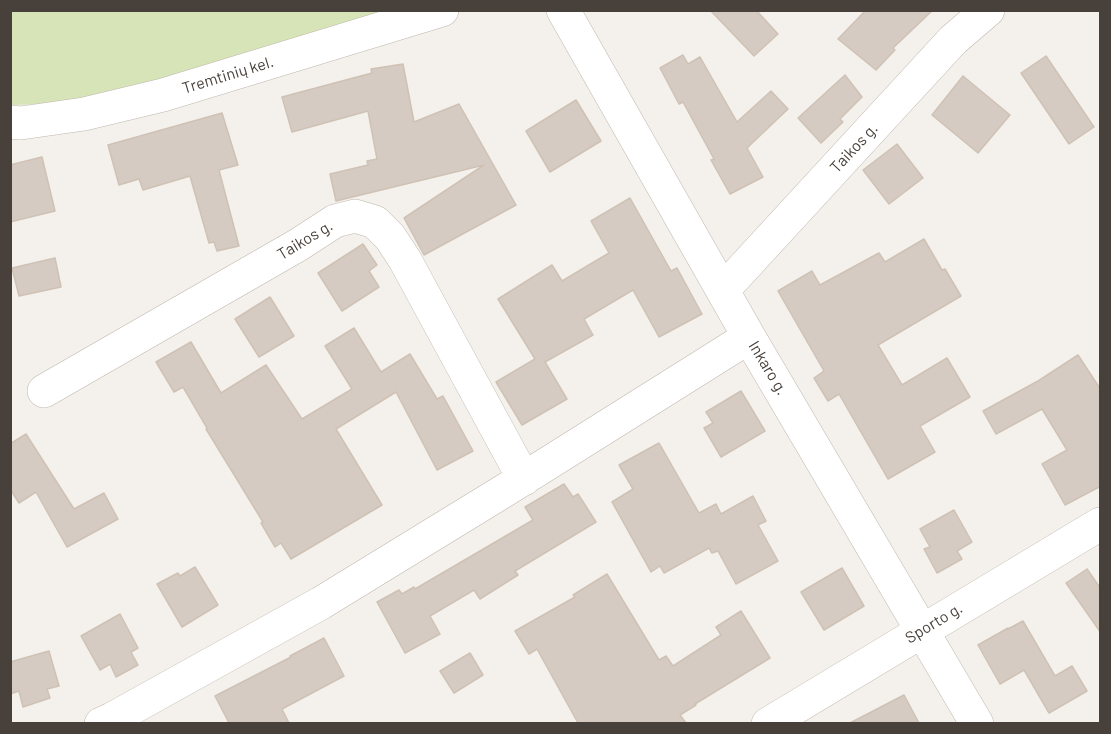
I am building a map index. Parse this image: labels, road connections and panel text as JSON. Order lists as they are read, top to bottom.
{
  "streets": {
    "street": [
      "Tremtinių kel.",
      "Taikos g.",
      "Inkaro g.",
      "Sporto g."
    ]
  },
  "crossings": [
    ["Taikos g.", "Inkaro g."],
    ["Inkaro g.", "Sporto g."]
  ]
}
